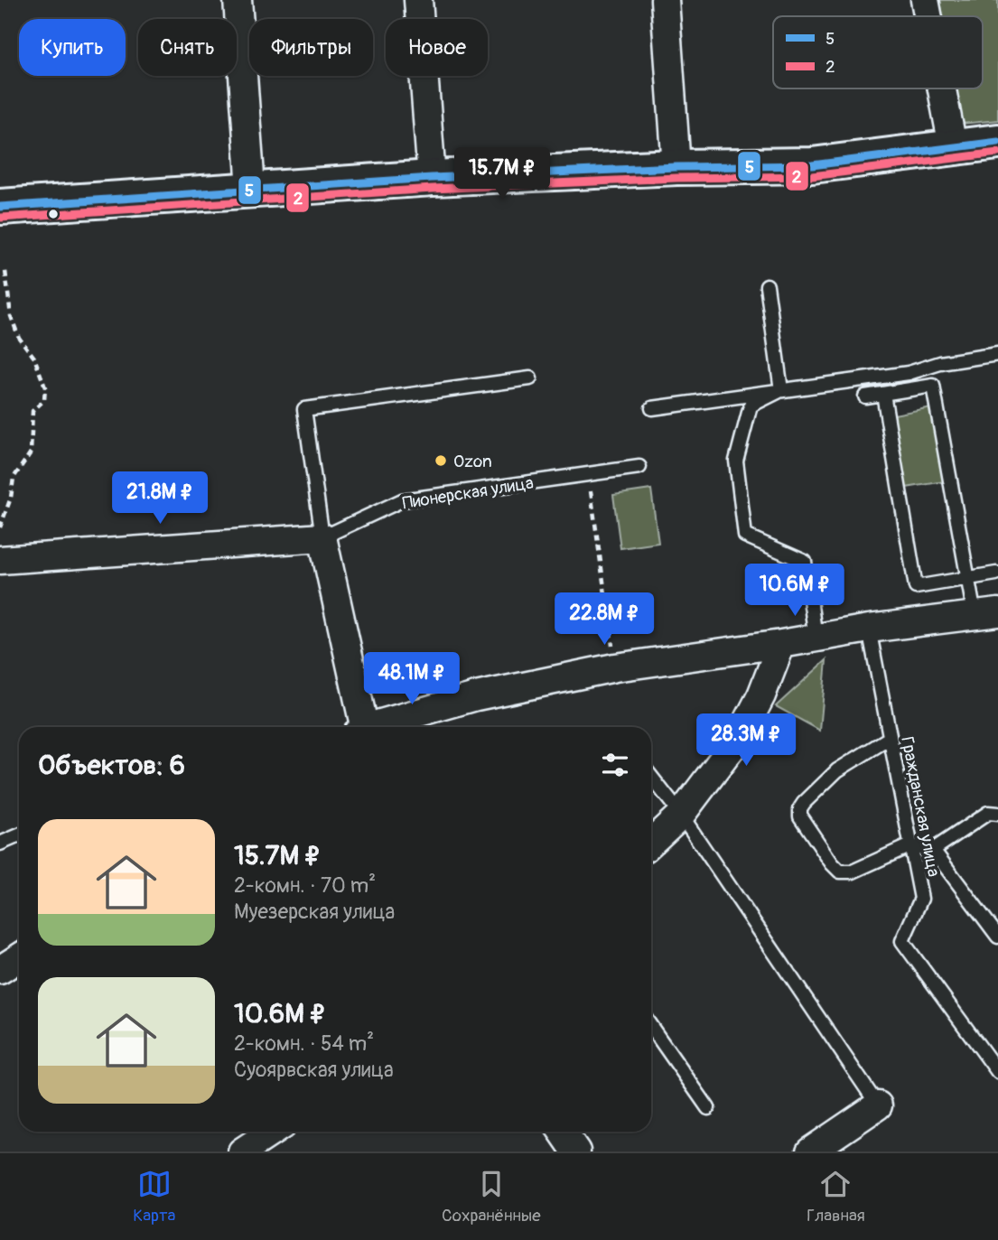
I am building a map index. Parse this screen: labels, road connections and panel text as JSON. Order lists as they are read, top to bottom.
{
  "streets": {
    "street": ["Пионерская улица"],
    "lane": ["Гражданская улица"]
  },
  "places": ["Ozon"],
  "lines": ["transit line 5", "transit line 2"],
  "legend": ["5", "2"],
  "page": {
    "chip": [
      "Купить",
      "Снять",
      "Фильтры",
      "Новое"
    ],
    "price": [
      "15.7M ₽",
      "21.8M ₽",
      "10.6M ₽",
      "22.8M ₽",
      "48.1M ₽",
      "28.3M ₽"
    ],
    "heading": "Объектов: 6",
    "list": [
      {
        "name": "15.7M ₽",
        "note": "2-комн. · 70 m² · Муезерская улица"
      },
      {
        "name": "10.6M ₽",
        "note": "2-комн. · 54 m² · Суоярвская улица"
      }
    ],
    "tabs": ["Карта", "Сохранённые", "Главная"]
  }
}
